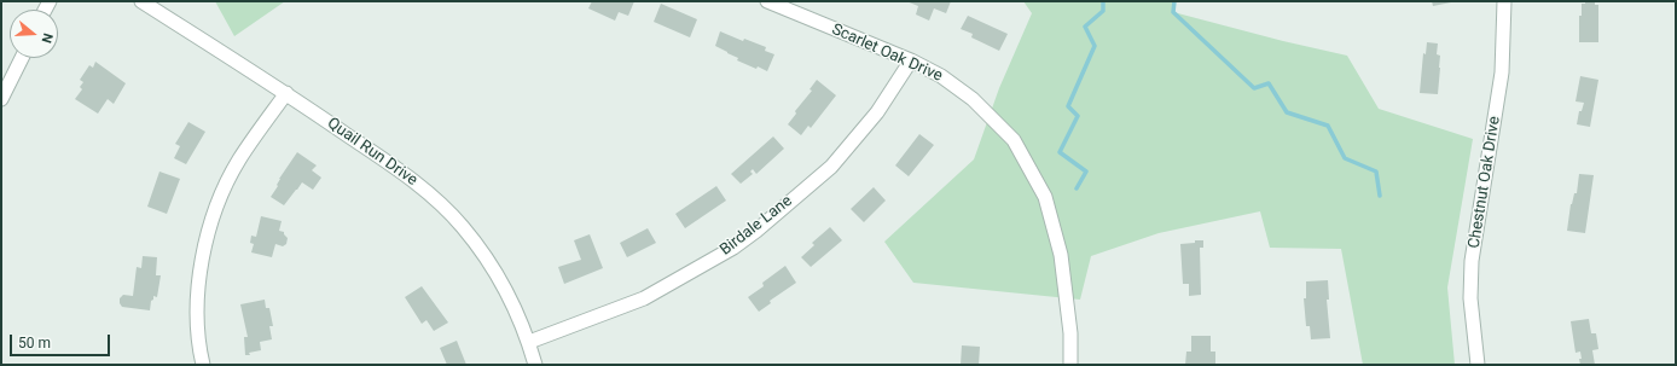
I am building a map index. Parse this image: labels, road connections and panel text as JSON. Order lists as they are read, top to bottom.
{
  "streets": {
    "street": [
      "Scarlet Oak Drive",
      "Quail Run Drive",
      "Chestnut Oak Drive",
      "Birdale Lane"
    ]
  },
  "crossings": [
    ["Scarlet Oak Drive", "Birdale Lane"],
    ["Quail Run Drive", "Birdale Lane"]
  ],
  "scale_bar": "50 m",
  "north": "right"
}
